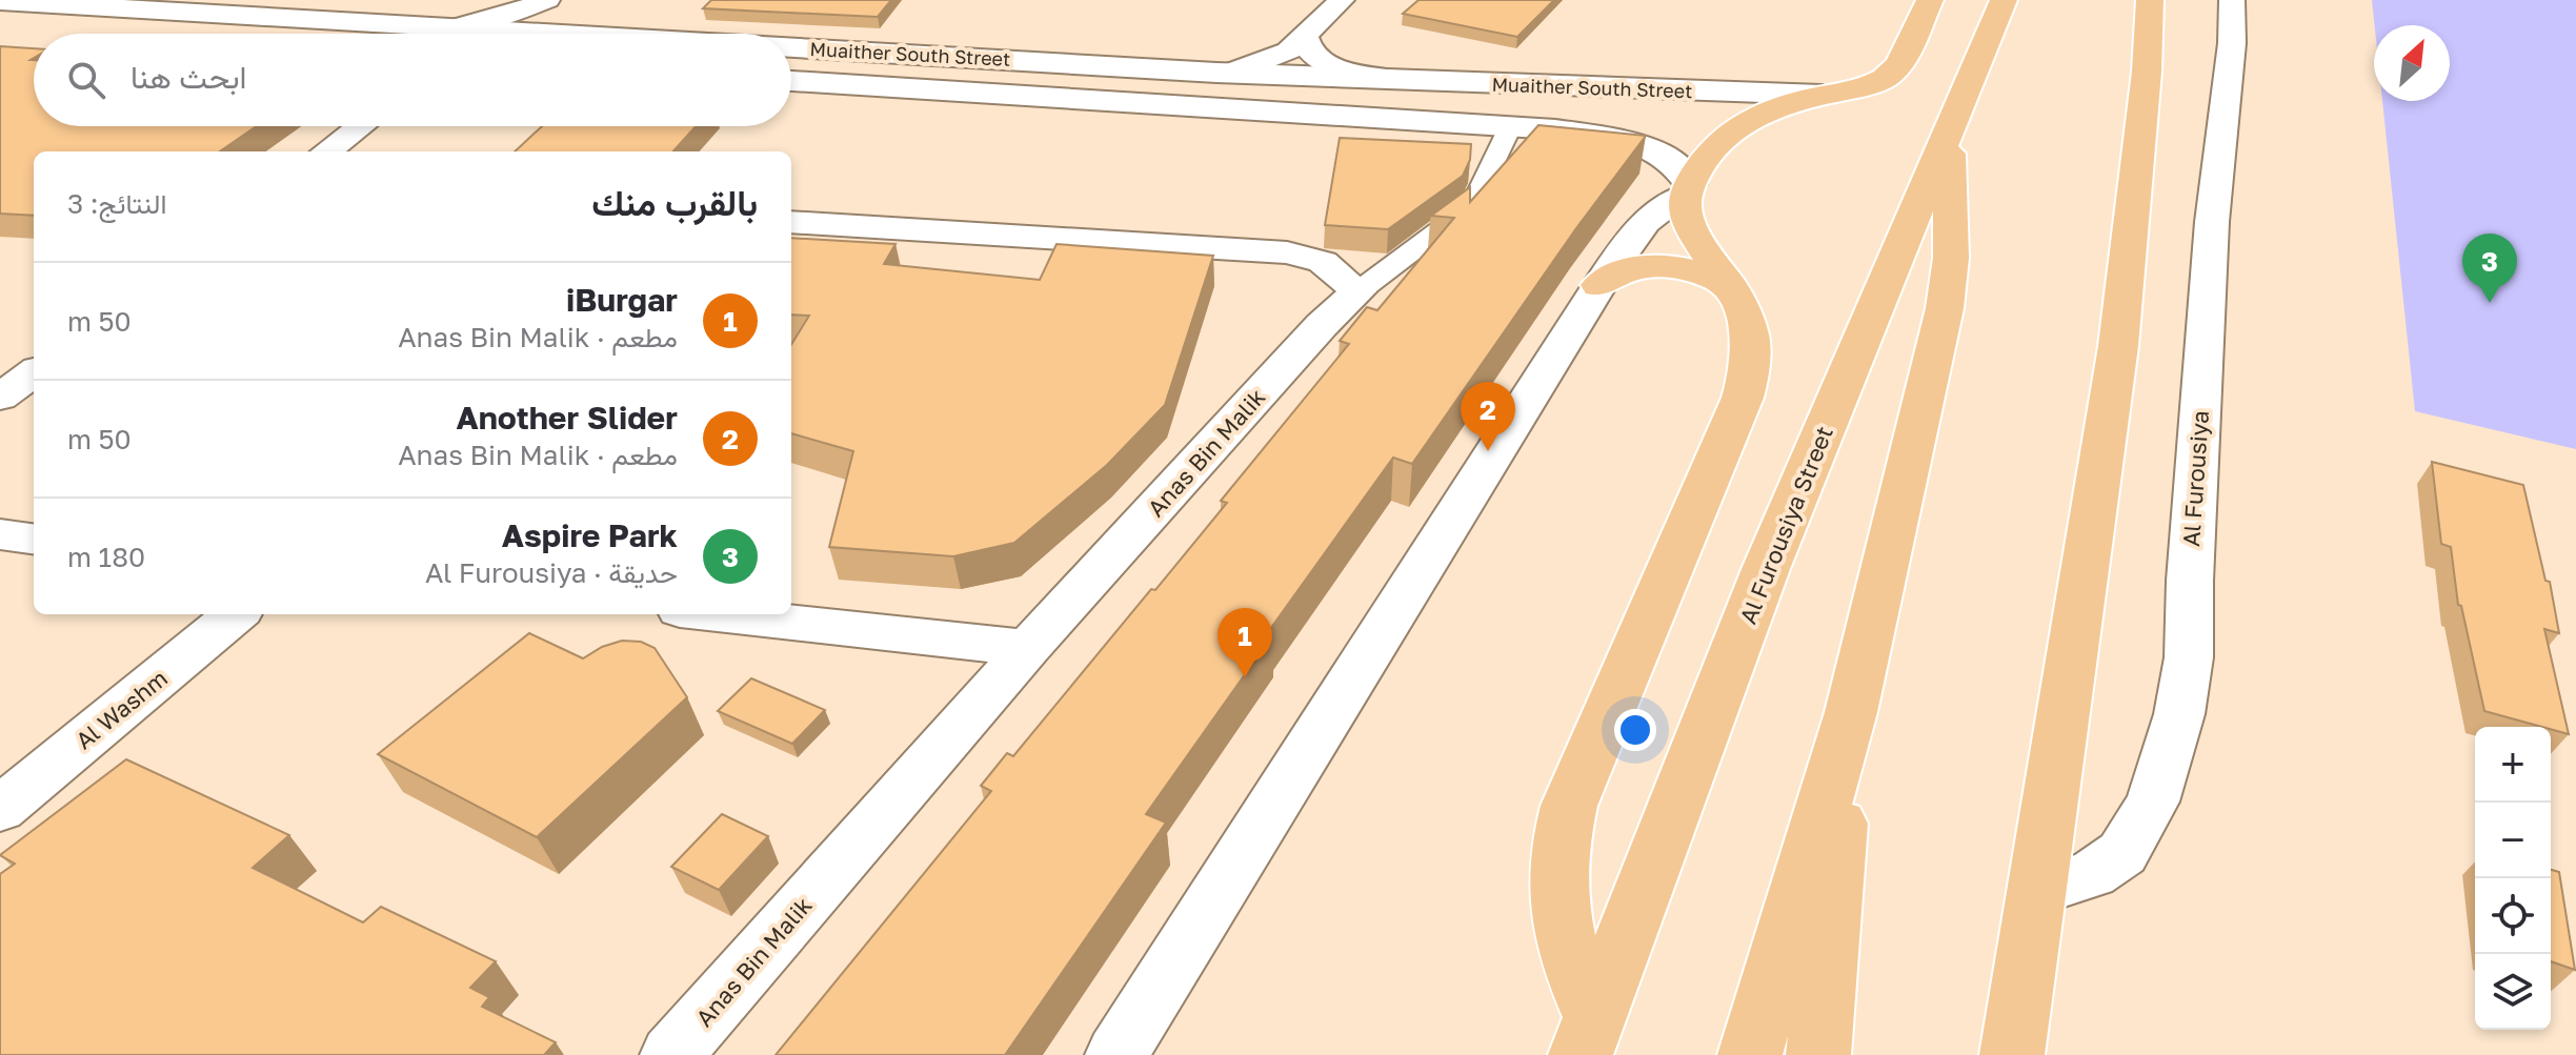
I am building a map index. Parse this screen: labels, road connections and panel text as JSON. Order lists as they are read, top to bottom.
{
  "streets": {
    "highway": ["Al Furousiya Street"],
    "street": [
      "Muaither South Street",
      "Anas Bin Malik",
      "Al Furousiya",
      "Al Washm"
    ]
  },
  "north": "top right",
  "page": {
    "search": "ابحث هنا",
    "heading": ["بالقرب منك", "النتائج: 3"],
    "pins": ["3", "2", "1"],
    "list": [
      {
        "mark": "1",
        "name": "iBurgar",
        "note": "مطعم · Anas Bin Malik",
        "value": "50 m"
      },
      {
        "mark": "2",
        "name": "Another Slider",
        "note": "مطعم · Anas Bin Malik",
        "value": "50 m"
      },
      {
        "mark": "3",
        "name": "Aspire Park",
        "note": "حديقة · Al Furousiya",
        "value": "180 m"
      }
    ],
    "map_buttons": ["+", "−"]
  }
}
